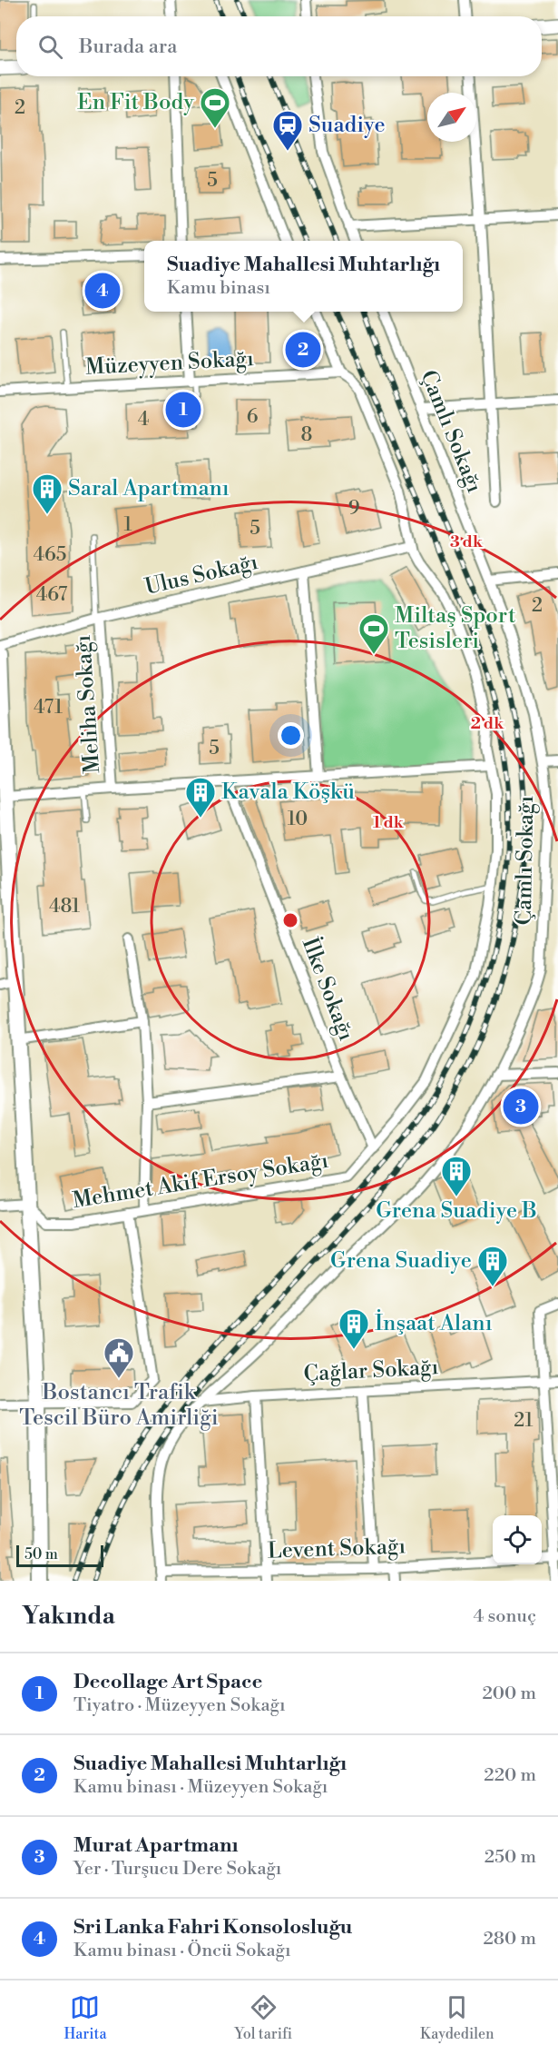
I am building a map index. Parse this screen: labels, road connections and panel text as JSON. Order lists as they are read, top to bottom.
{
  "streets": {
    "street": [
      "Müzeyyen Sokağı",
      "Çamlı Sokağı",
      "Ulus Sokağı",
      "Meliha Sokağı",
      "İlke Sokağı",
      "Mehmet Akif Ersoy Sokağı",
      "Çağlar Sokağı",
      "Levent Sokağı"
    ]
  },
  "crossings": [
    ["Müzeyyen Sokağı", "Mehmet Akif Ersoy Sokağı"],
    ["Çamlı Sokağı", "Çağlar Sokağı"],
    ["Çamlı Sokağı", "Levent Sokağı"],
    ["Ulus Sokağı", "Meliha Sokağı"],
    ["Ulus Sokağı", "Mehmet Akif Ersoy Sokağı"],
    ["İlke Sokağı", "Mehmet Akif Ersoy Sokağı"]
  ],
  "places": {
    "sports": ["En Fit Body", "Miltaş Sport Tesisleri"],
    "station": ["Suadiye"],
    "building": [
      "Saral Apartmanı",
      "Kavala Köşkü",
      "Grena Suadiye B",
      "Grena Suadiye",
      "İnşaat Alanı"
    ],
    "public building": ["Bostancı Trafik Tescil Büro Amirliği"]
  },
  "house_numbers": [
    "2",
    "5",
    "6",
    "4",
    "8",
    "9",
    "1",
    "5",
    "465",
    "467",
    "2",
    "471",
    "5",
    "10",
    "481",
    "21"
  ],
  "scale_bar": "50 m",
  "north": "top right",
  "page": {
    "search": "Burada ara",
    "popup": ["Suadiye Mahallesi Muhtarlığı", "Kamu binası"],
    "pins": [
      "4",
      "2",
      "1",
      "3"
    ],
    "scale": "50 m",
    "heading": ["Yakında", "4 sonuç"],
    "list": [
      {
        "mark": "1",
        "name": "Decollage Art Space",
        "note": "Tiyatro · Müzeyyen Sokağı",
        "value": "200 m"
      },
      {
        "mark": "2",
        "name": "Suadiye Mahallesi Muhtarlığı",
        "note": "Kamu binası · Müzeyyen Sokağı",
        "value": "220 m"
      },
      {
        "mark": "3",
        "name": "Murat Apartmanı",
        "note": "Yer · Turşucu Dere Sokağı",
        "value": "250 m"
      },
      {
        "mark": "4",
        "name": "Sri Lanka Fahri Konsolosluğu",
        "note": "Kamu binası · Öncü Sokağı",
        "value": "280 m"
      }
    ],
    "nav": ["Harita", "Yol tarifi", "Kaydedilen"]
  },
  "rings": ["3 dk", "2 dk", "1 dk"]
}
